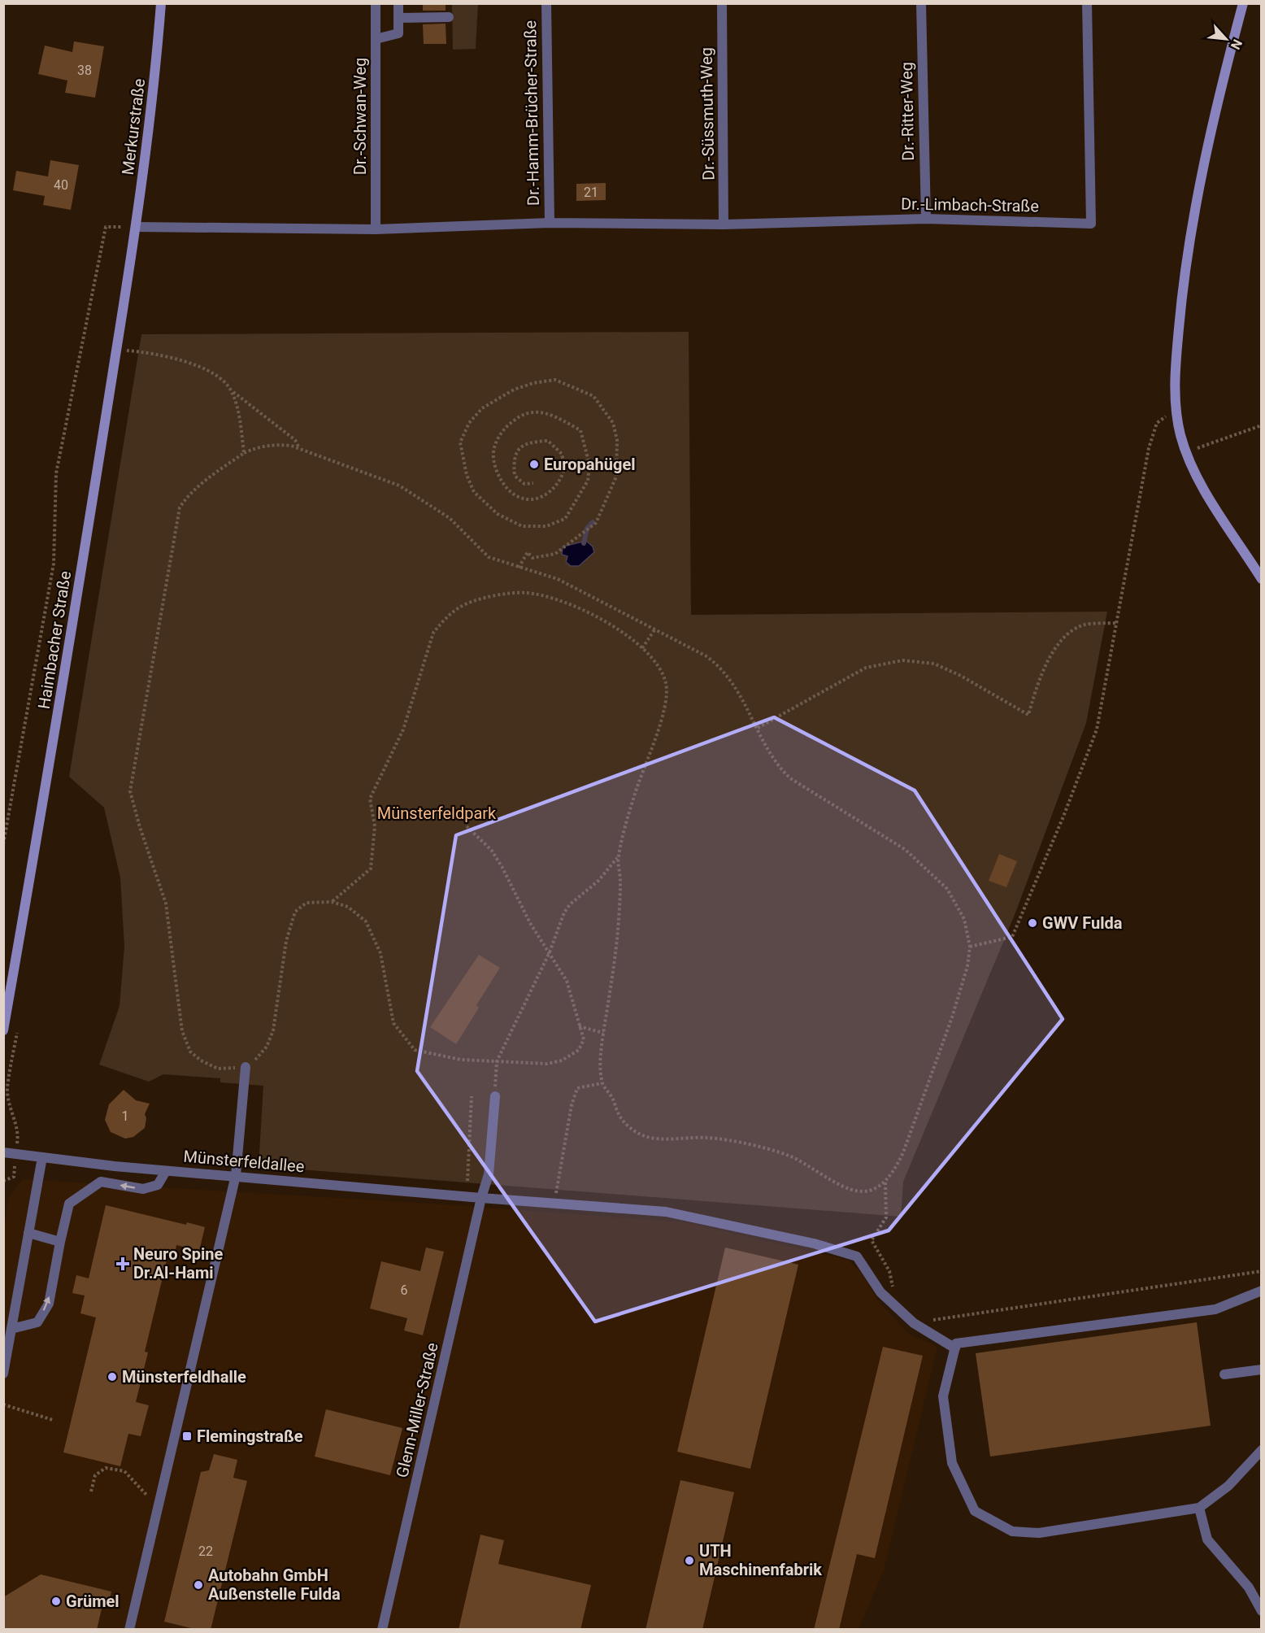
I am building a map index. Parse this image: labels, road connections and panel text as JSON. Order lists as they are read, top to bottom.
{
  "streets": {
    "main road": ["Merkurstraße", "Haimbacher Straße"],
    "street": [
      "Dr.-Ritter-Weg",
      "Dr.-Hamm-Brücher-Straße",
      "Dr.-Süssmuth-Weg",
      "Dr.-Schwan-Weg",
      "Dr.-Limbach-Straße",
      "Münsterfeldallee",
      "Glenn-Miller-Straße"
    ]
  },
  "crossings": [
    ["Dr.-Ritter-Weg", "Dr.-Limbach-Straße"],
    ["Dr.-Hamm-Brücher-Straße", "Dr.-Limbach-Straße"],
    ["Dr.-Süssmuth-Weg", "Dr.-Limbach-Straße"],
    ["Dr.-Schwan-Weg", "Dr.-Limbach-Straße"],
    ["Merkurstraße", "Dr.-Limbach-Straße"],
    ["Merkurstraße", "Haimbacher Straße"],
    ["Münsterfeldallee", "Glenn-Miller-Straße"]
  ],
  "parks": ["Münsterfeldpark"],
  "places": {
    "other": [
      "Europahügel",
      "GWV Fulda",
      "Münsterfeldhalle",
      "UTH Maschinenfabrik",
      "Autobahn GmbH Außenstelle Fulda",
      "Grümel"
    ],
    "health": ["Neuro Spine Dr.Al-Hami"],
    "transit": ["Flemingstraße"]
  },
  "house_numbers": [
    "38",
    "40",
    "21",
    "1",
    "6",
    "22"
  ],
  "north": "bottom right"
}
